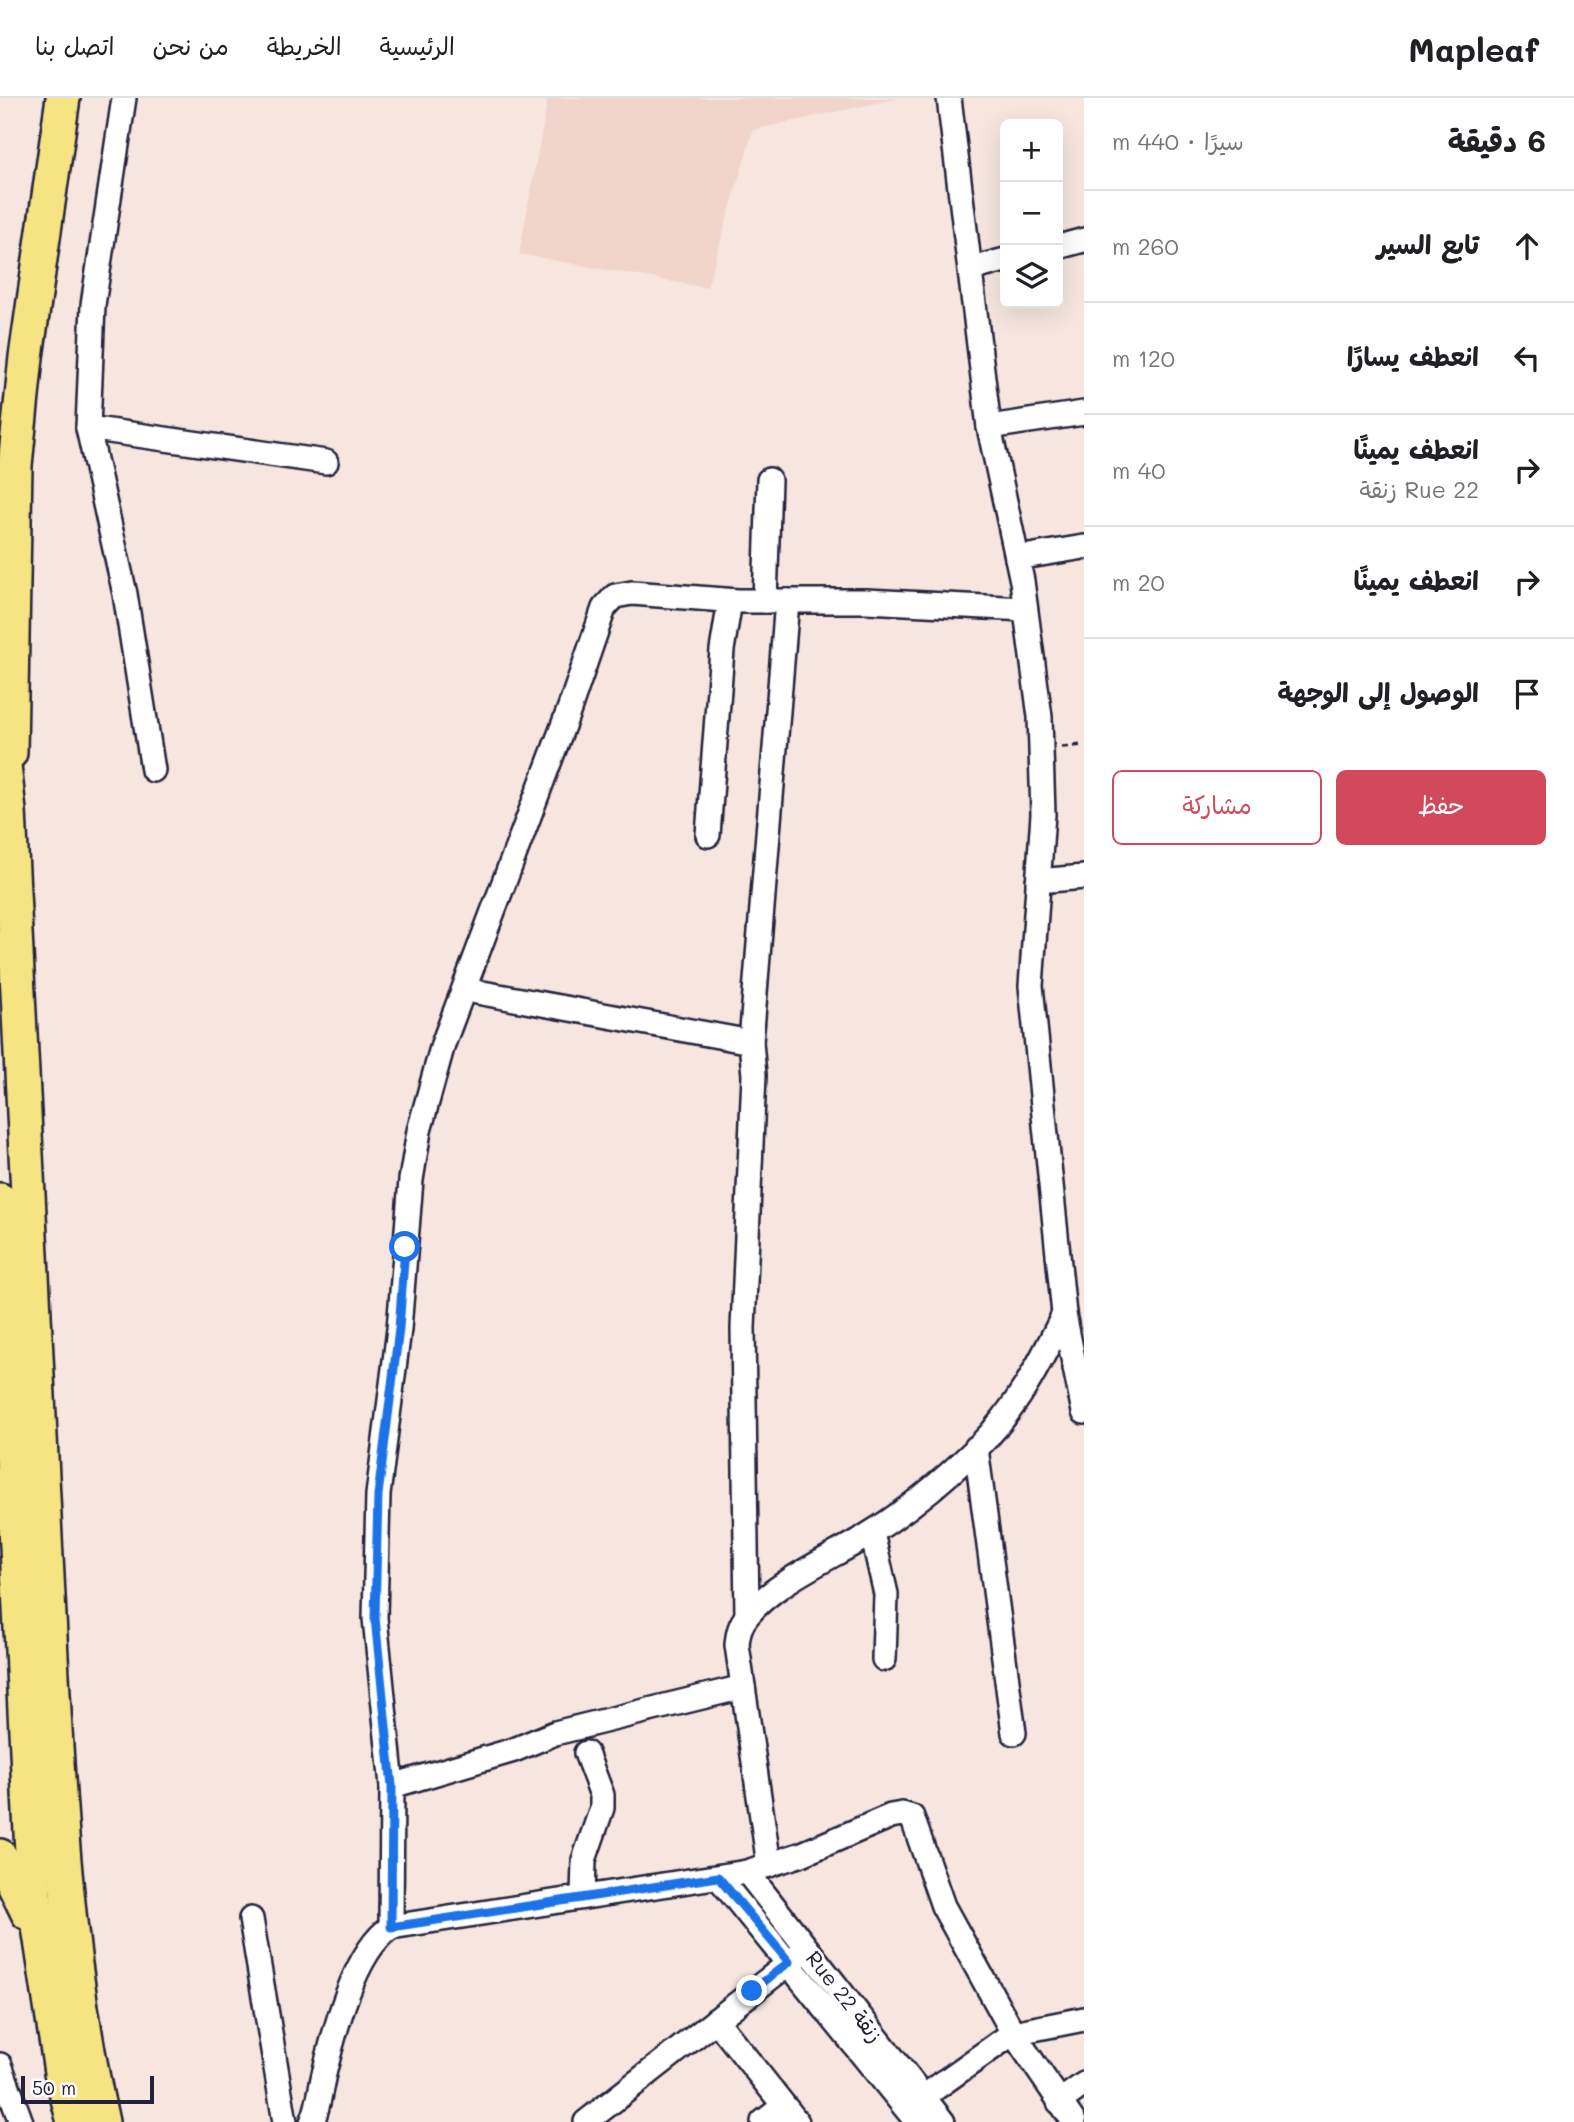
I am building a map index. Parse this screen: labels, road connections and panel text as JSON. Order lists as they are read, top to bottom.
{
  "streets": {
    "street": ["Rue 22 زنقة"]
  },
  "scale_bar": "50 m",
  "page": {
    "header": "Mapleaf",
    "nav": [
      "الرئيسية",
      "الخريطة",
      "من نحن",
      "اتصل بنا"
    ],
    "heading": ["6 دقيقة", "سيرًا · 440 m"],
    "map_buttons": ["+", "−"],
    "list": [
      ["تابع السير", "260 m"],
      ["انعطف يسارًا", "120 m"],
      ["انعطف يمينًا", "Rue 22 زنقة", "40 m"],
      ["انعطف يمينًا", "20 m"],
      "الوصول إلى الوجهة"
    ],
    "buttons": ["حفظ", "مشاركة"],
    "scale": "50 m"
  }
}
